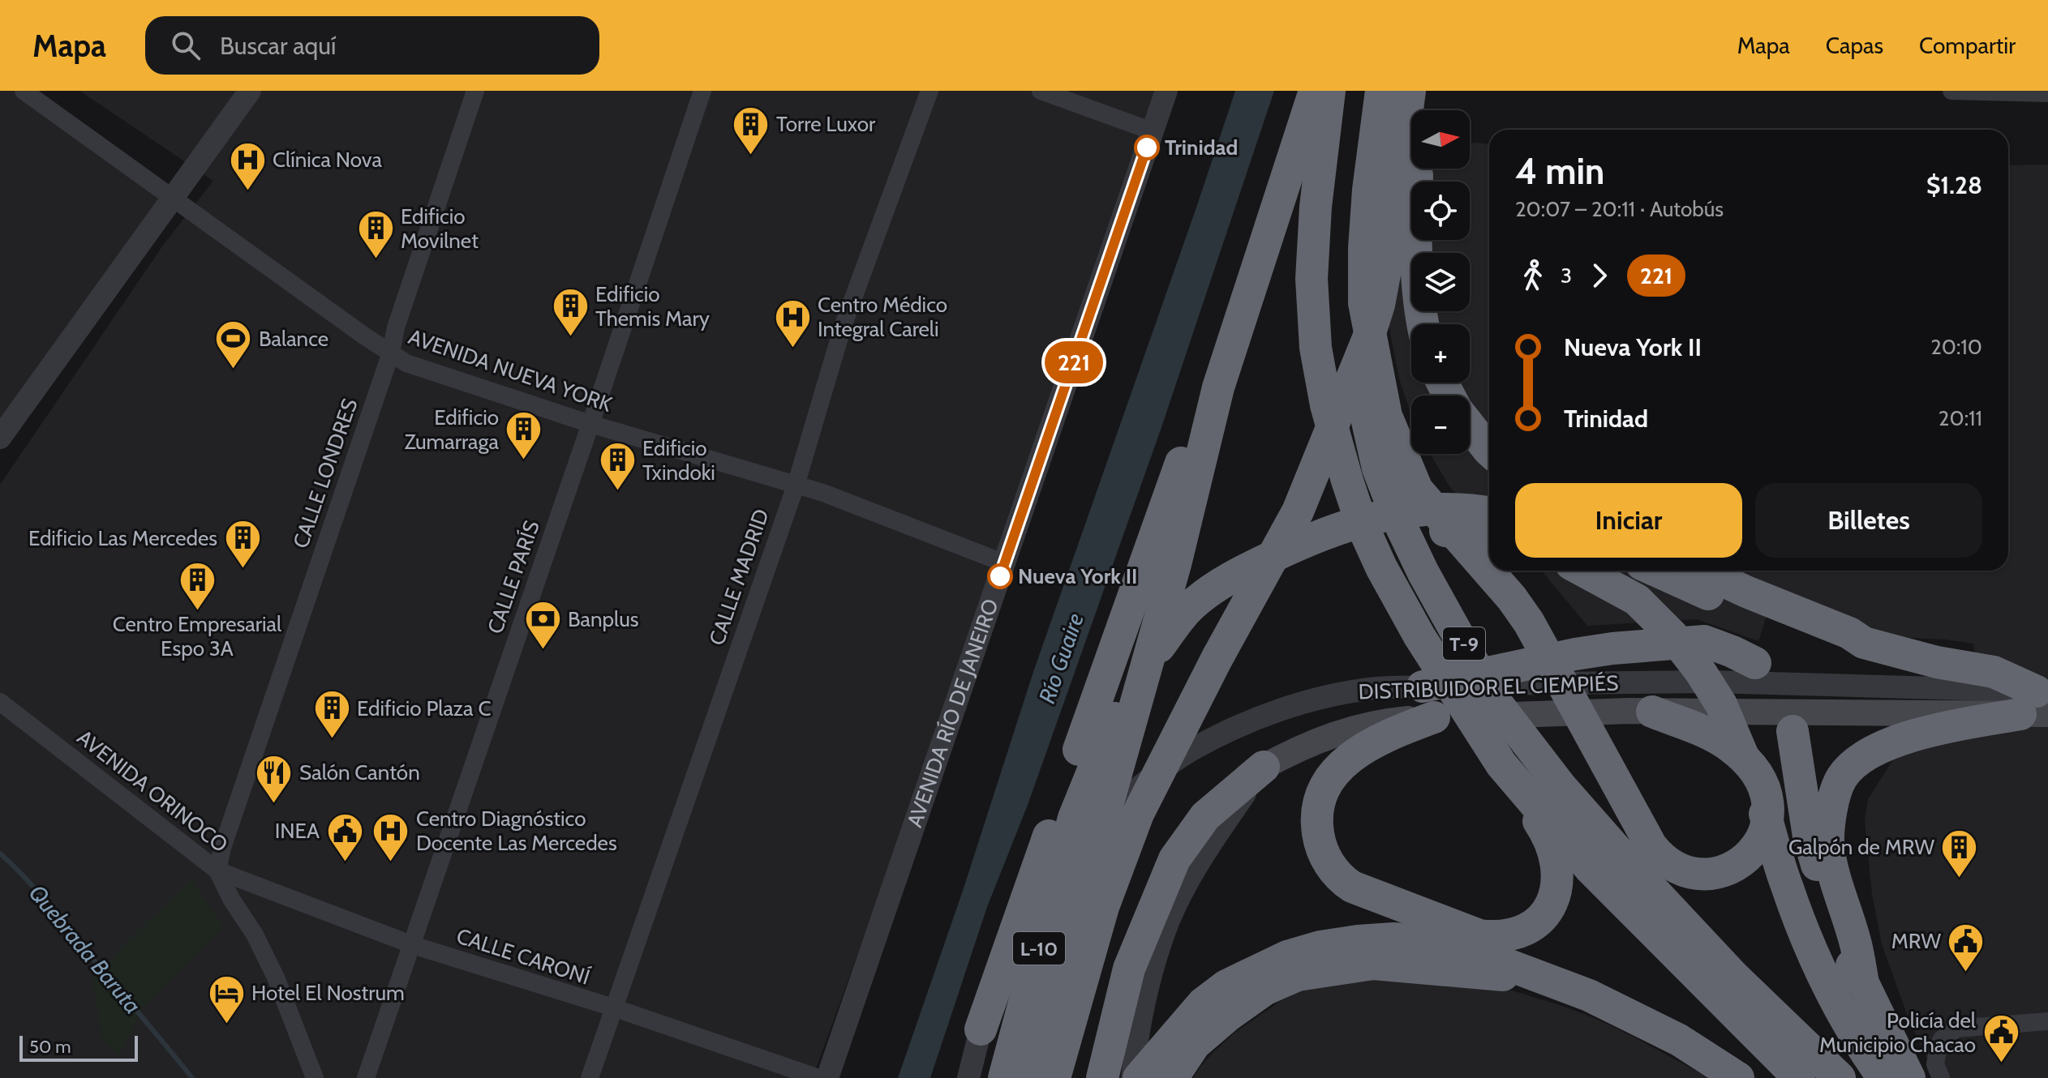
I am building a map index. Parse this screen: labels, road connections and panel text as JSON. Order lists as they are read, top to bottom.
{
  "streets": {
    "highway": ["T-9", "L-10"],
    "main road": ["DISTRIBUIDOR EL CIEMPIÉS"],
    "street": [
      "AVENIDA NUEVA YORK",
      "CALLE LONDRES",
      "CALLE PARÍS",
      "CALLE MADRID",
      "AVENIDA RÍO DE JANEIRO",
      "AVENIDA ORINOCO",
      "CALLE CARONÍ"
    ]
  },
  "crossings": [
    ["AVENIDA NUEVA YORK", "CALLE LONDRES"],
    ["AVENIDA NUEVA YORK", "CALLE PARÍS"],
    ["AVENIDA NUEVA YORK", "CALLE MADRID"],
    ["AVENIDA NUEVA YORK", "AVENIDA RÍO DE JANEIRO"],
    ["CALLE LONDRES", "AVENIDA ORINOCO"],
    ["CALLE LONDRES", "CALLE CARONÍ"],
    ["CALLE PARÍS", "CALLE CARONÍ"],
    ["CALLE MADRID", "CALLE CARONÍ"],
    ["AVENIDA ORINOCO", "CALLE CARONÍ"]
  ],
  "water": ["Río Guaire", "Quebrada Baruta"],
  "places": {
    "other": ["Trinidad", "Nueva York II"],
    "building": [
      "Torre Luxor",
      "Edificio Movilnet",
      "Edificio Themis Mary",
      "Edificio Zumarraga",
      "Edificio Txindoki",
      "Edificio Las Mercedes",
      "Centro Empresarial Espo 3A",
      "Edificio Plaza C",
      "Galpón de MRW"
    ],
    "hospital": ["Clínica Nova", "Centro Médico Integral Careli", "Centro Diagnóstico Docente Las Mercedes"],
    "sports": ["Balance"],
    "bank": ["Banplus"],
    "restaurant": ["Salón Cantón"],
    "public building": ["INEA", "MRW", "Policía del Municipio Chacao"],
    "hotel": ["Hotel El Nostrum"]
  },
  "lines": ["bus line 221"],
  "scale_bar": "50 m",
  "north": "right",
  "page": {
    "header": "Mapa",
    "search": "Buscar aquí",
    "nav": ["Mapa", "Capas", "Compartir"],
    "on_map": "221",
    "map_buttons": ["+", "−"],
    "heading": ["4 min", "20:07 – 20:11 · Autobús", "$1.28"],
    "legs": ["3", "221"],
    "list": [
      {
        "name": "Nueva York II",
        "value": "20:10"
      },
      {
        "name": "Trinidad",
        "value": "20:11"
      }
    ],
    "buttons": ["Iniciar", "Billetes"],
    "scale": "50 m"
  }
}
